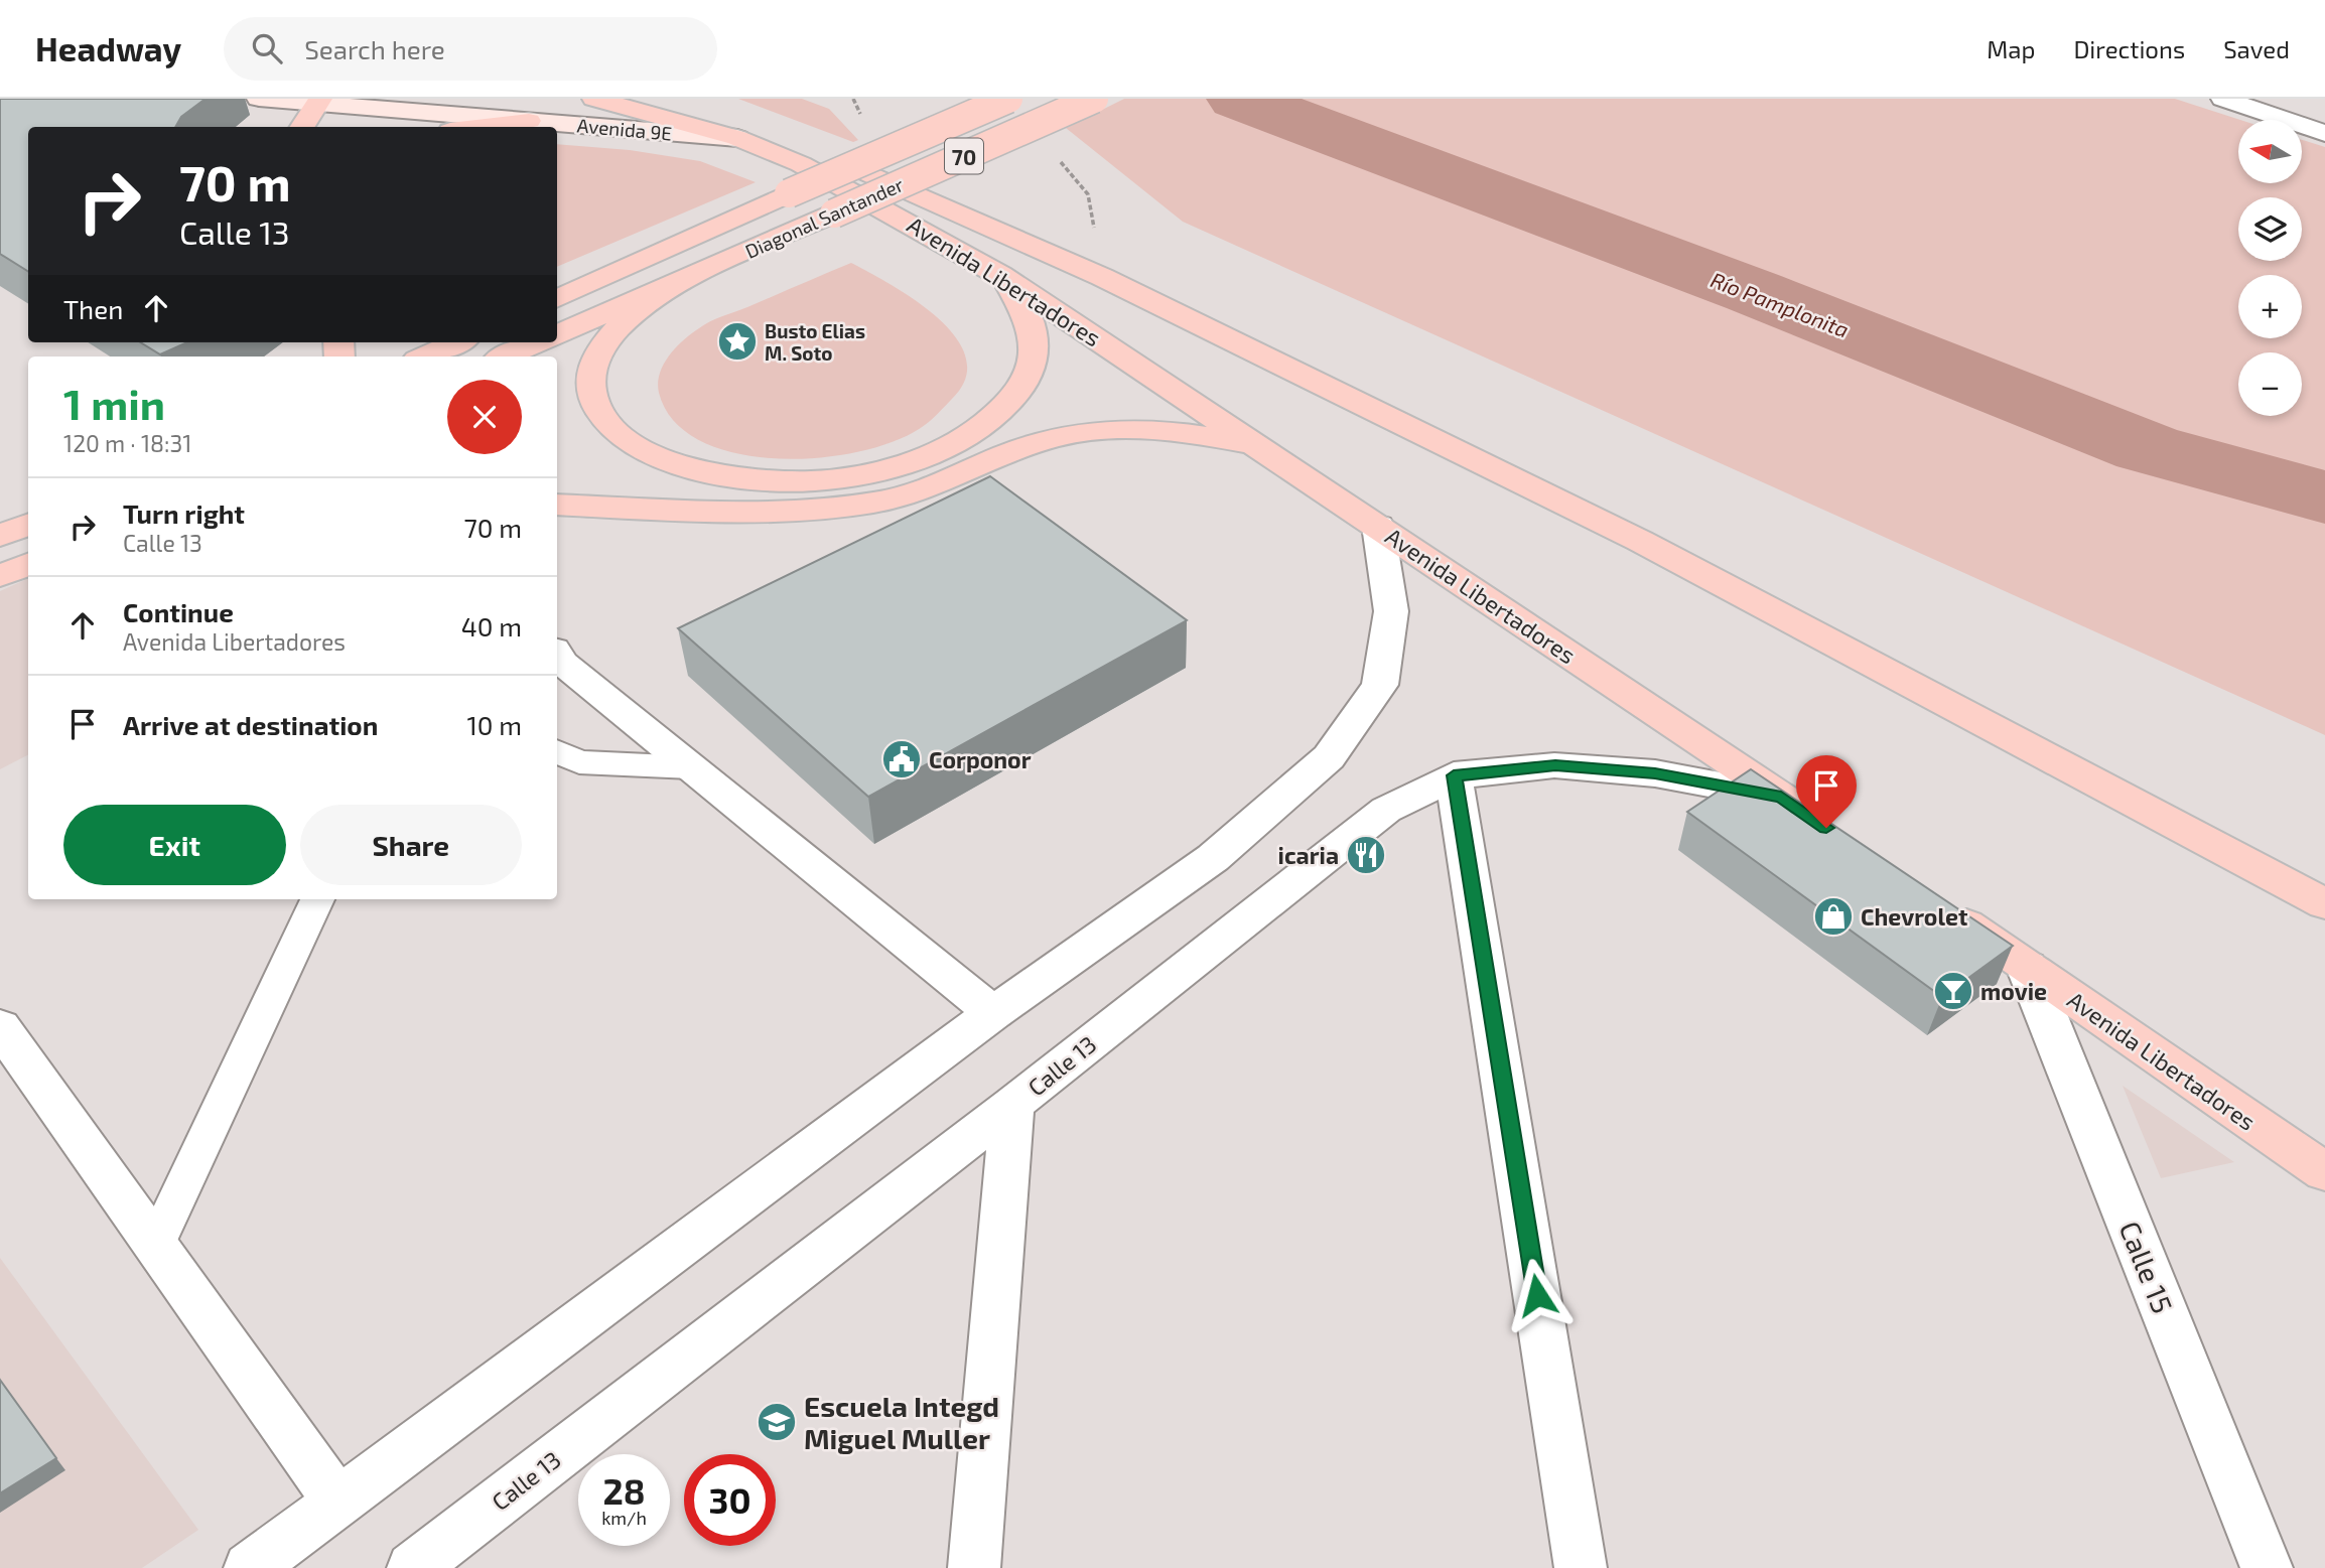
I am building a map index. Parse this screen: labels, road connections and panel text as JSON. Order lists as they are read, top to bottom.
{
  "streets": {
    "main road": ["70", "Diagonal Santander", "Avenida Libertadores"],
    "street": ["Avenida 9E", "Calle 13", "Calle 15"]
  },
  "crossings": [
    ["Avenida 9E", "Avenida Libertadores"],
    ["Avenida Libertadores", "Calle 13"],
    ["Avenida Libertadores", "Calle 15"]
  ],
  "water": ["Río Pamplonita"],
  "places": {
    "place": ["Busto Elias M. Soto"],
    "public building": ["Corponor"],
    "restaurant": ["icaria"],
    "shop": ["Chevrolet"],
    "bar": ["movie"],
    "school or university": ["Escuela Integd Miguel Muller"]
  },
  "north": "left",
  "page": {
    "header": "Headway",
    "search": "Search here",
    "nav": ["Map", "Directions", "Saved"],
    "map_buttons": ["+", "−"],
    "turn": ["70 m", "Calle 13"],
    "then": "Then",
    "heading": ["1 min", "120 m · 18:31"],
    "list": [
      {
        "name": "Turn right",
        "note": "Calle 13",
        "value": "70 m"
      },
      {
        "name": "Continue",
        "note": "Avenida Libertadores",
        "value": "40 m"
      },
      {
        "name": "Arrive at destination",
        "value": "10 m"
      }
    ],
    "buttons": ["Exit", "Share"],
    "speed": "28 km/h",
    "limit": "30"
  }
}
